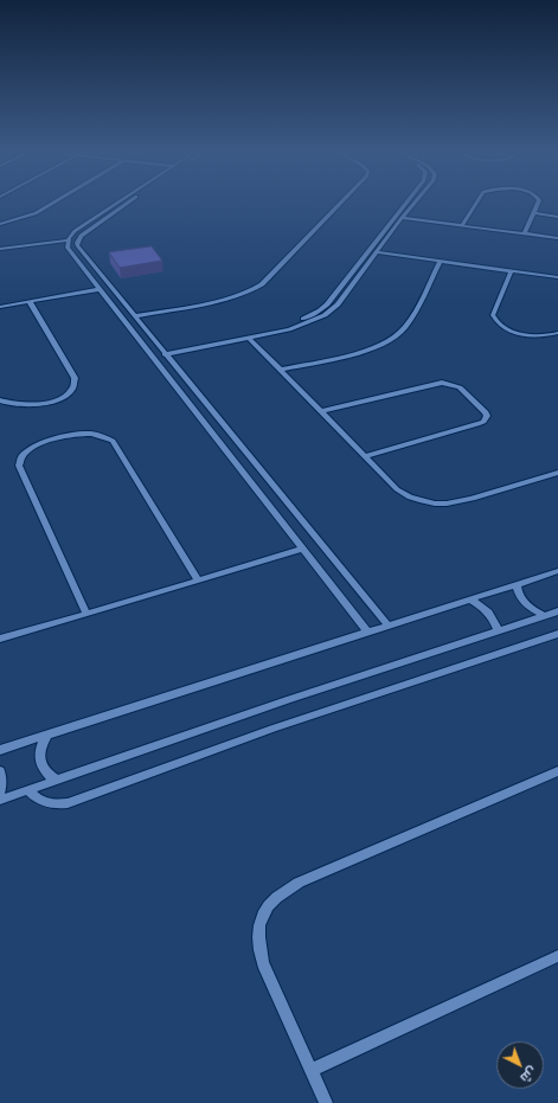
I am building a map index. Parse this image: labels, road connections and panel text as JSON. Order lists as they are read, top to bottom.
{
  "north": "bottom right"
}
